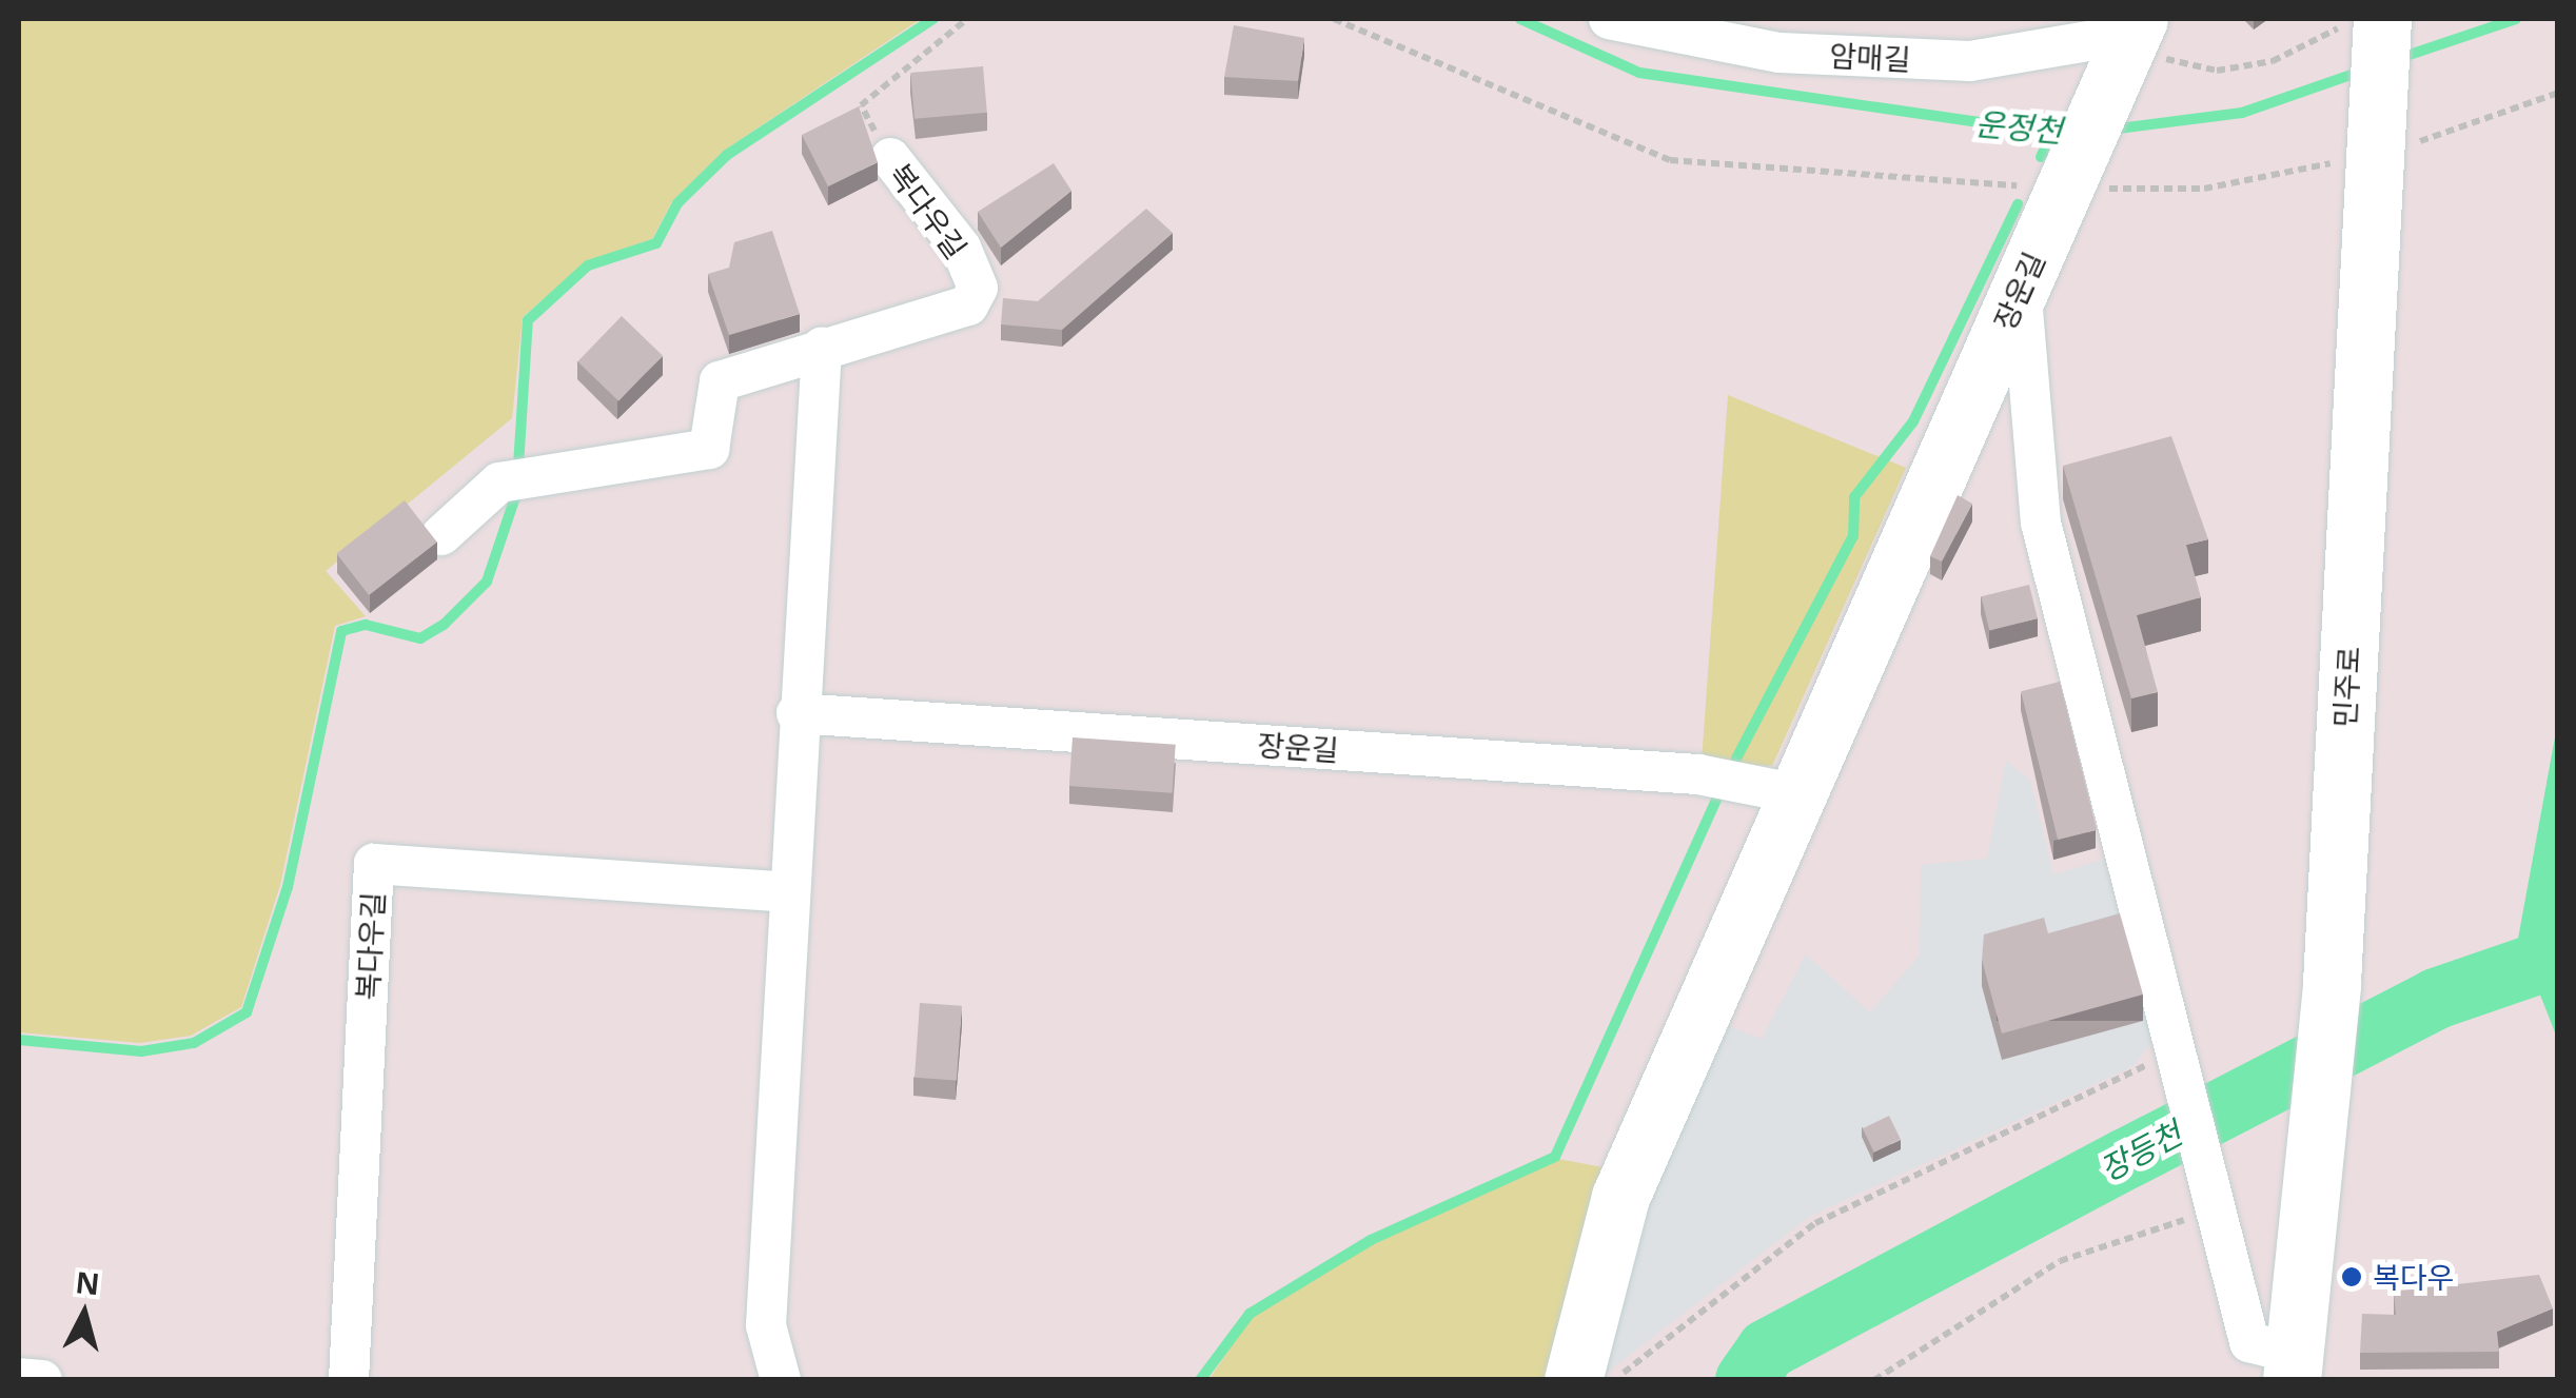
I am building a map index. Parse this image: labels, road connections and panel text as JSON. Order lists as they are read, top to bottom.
{
  "streets": {
    "street": [
      "암매길",
      "복다우길",
      "장운길",
      "민주로"
    ]
  },
  "crossings": [
    ["암매길", "장운길"],
    ["장운길", "민주로"]
  ],
  "water": ["운정천", "장등천"],
  "places": ["복다우"],
  "north": "top"
}
